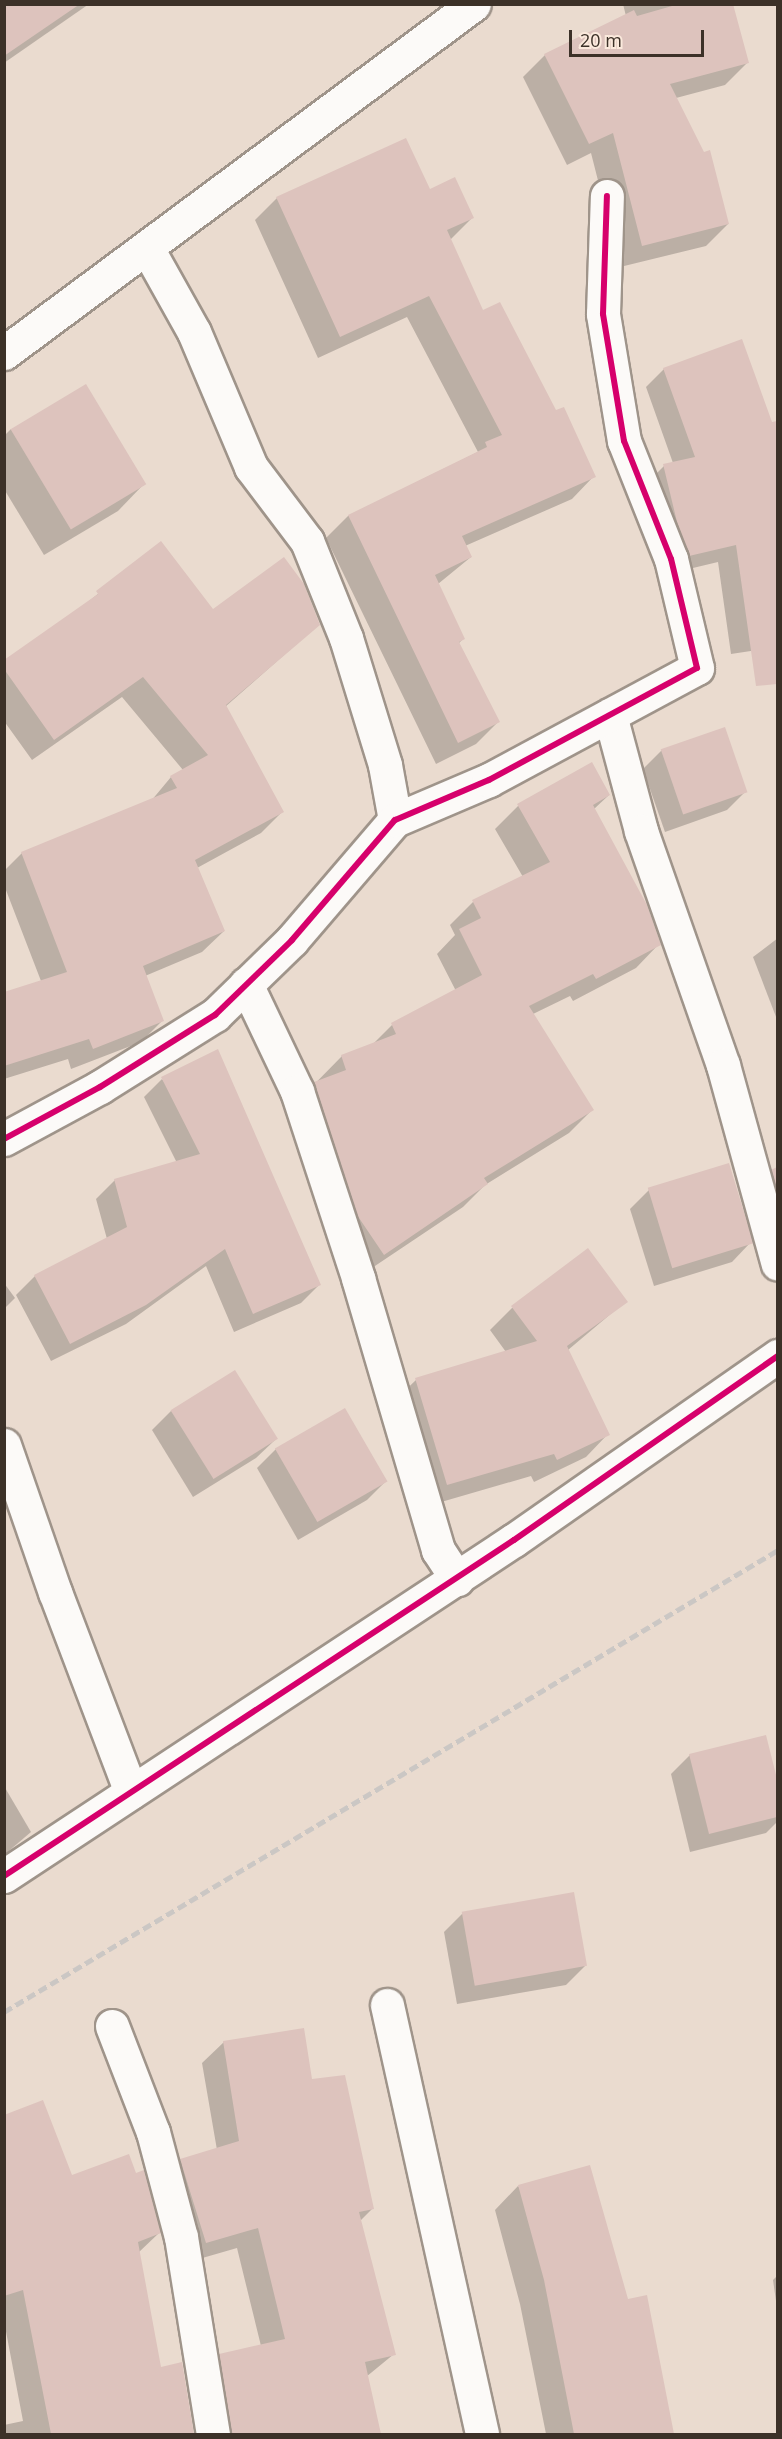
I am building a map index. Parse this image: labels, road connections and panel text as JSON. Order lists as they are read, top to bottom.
{
  "scale_bar": "20 m"
}
